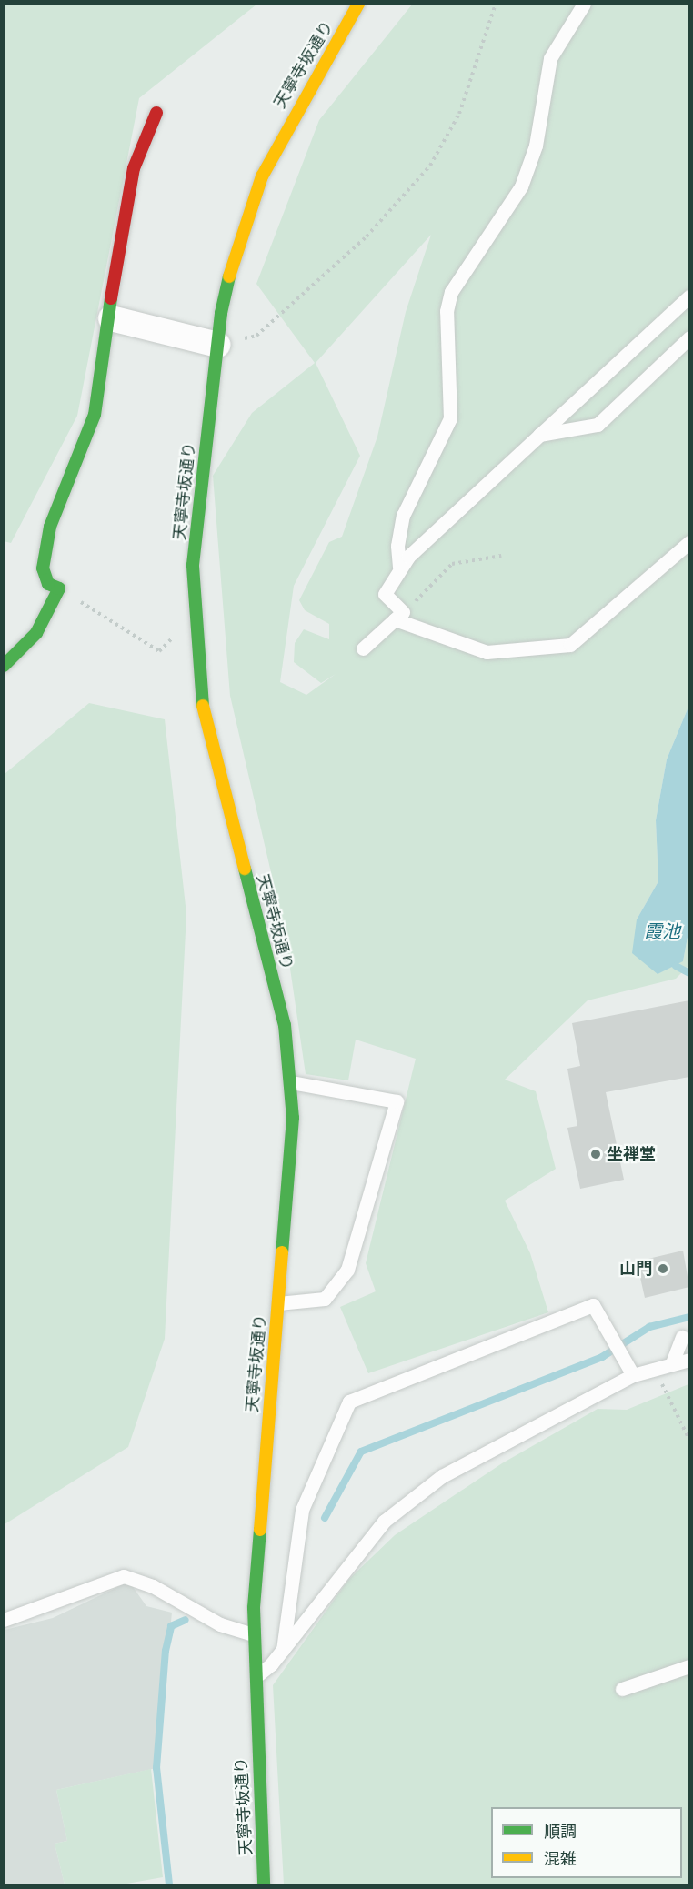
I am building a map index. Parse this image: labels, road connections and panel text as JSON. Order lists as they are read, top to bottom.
{
  "streets": {
    "street": ["天寧寺坂通り"]
  },
  "water": ["霞池"],
  "places": ["坐禅堂", "山門"],
  "legend": ["順調", "混雑"]
}
